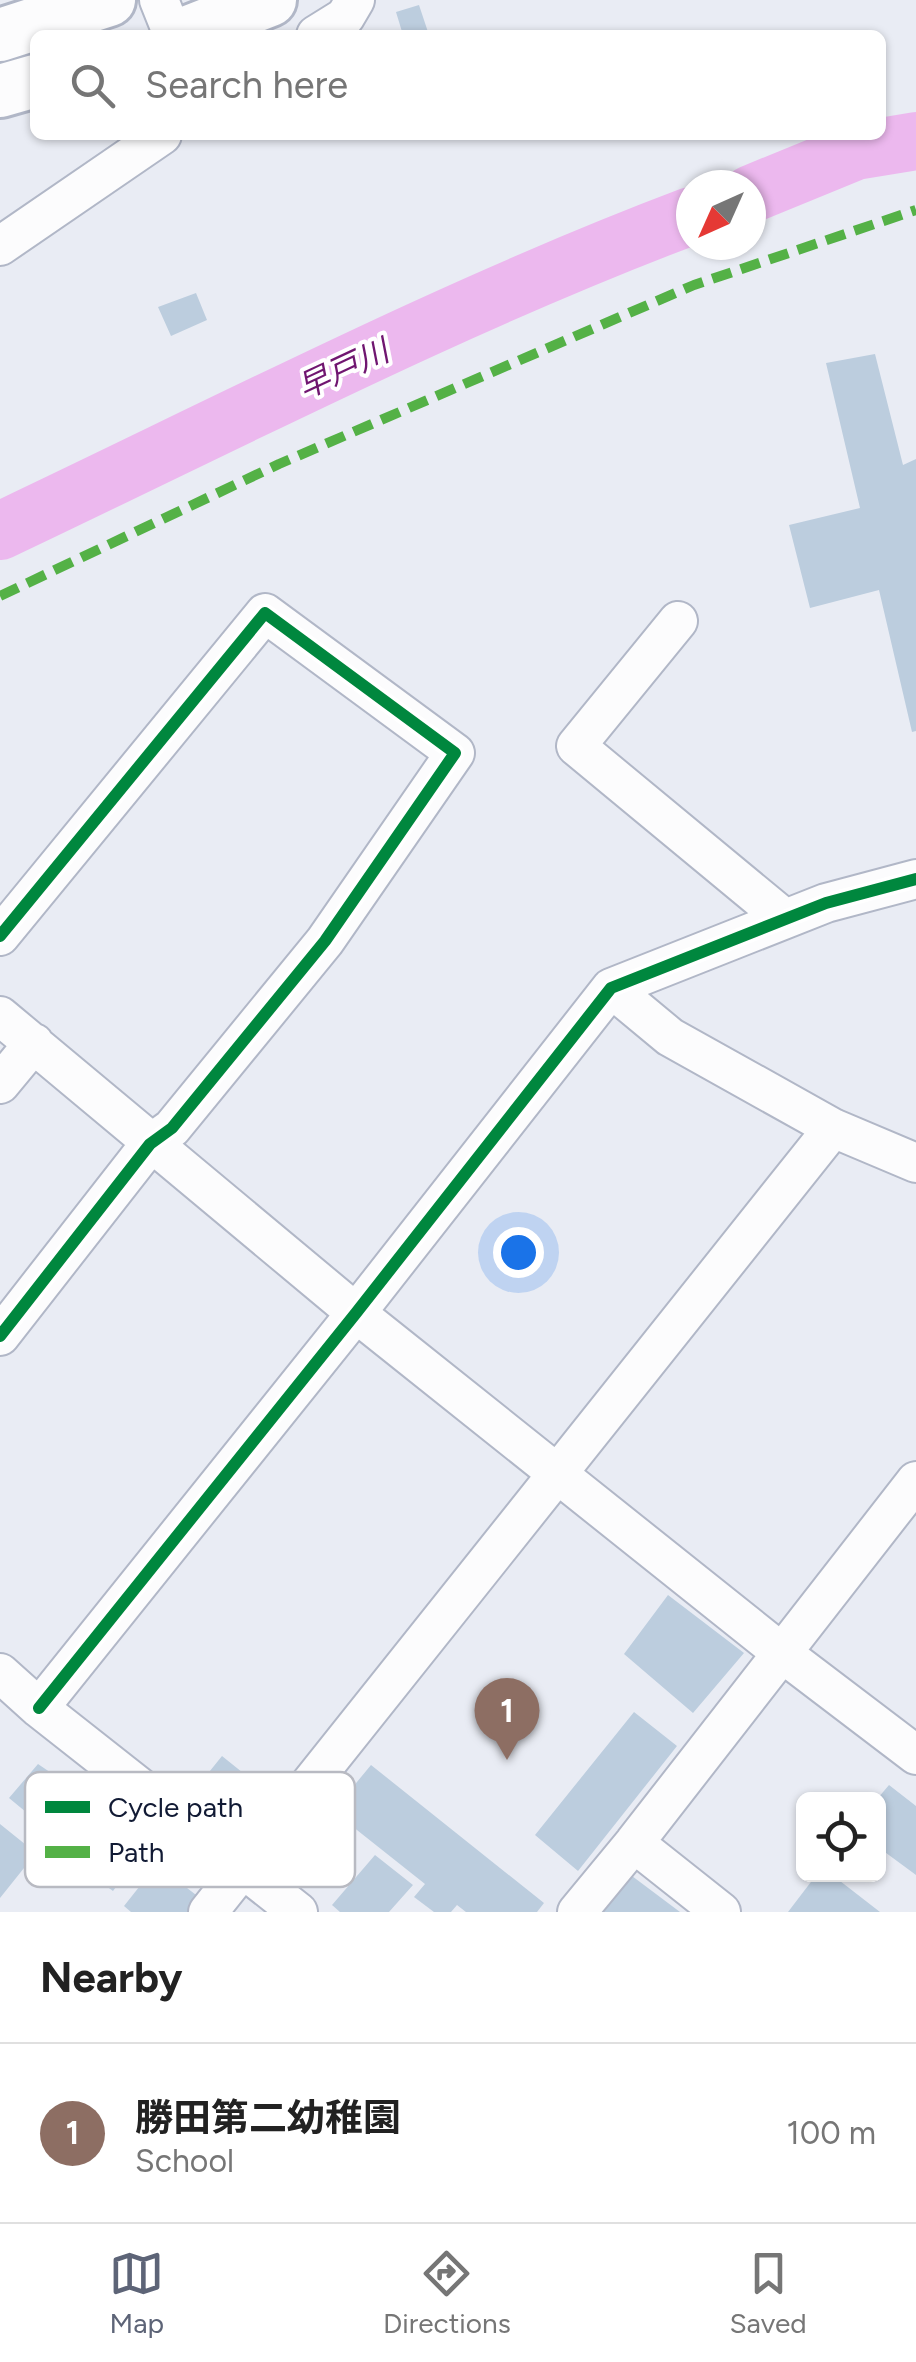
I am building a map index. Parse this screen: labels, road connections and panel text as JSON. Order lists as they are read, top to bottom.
{
  "water": ["早戸川"],
  "legend": ["Cycle path", "Path"],
  "north": "bottom left",
  "page": {
    "search": "Search here",
    "pins": "1",
    "heading": "Nearby",
    "list": [
      {
        "mark": "1",
        "name": "勝田第二幼稚園",
        "note": "School",
        "value": "100 m"
      }
    ],
    "nav": ["Map", "Directions", "Saved"]
  }
}
